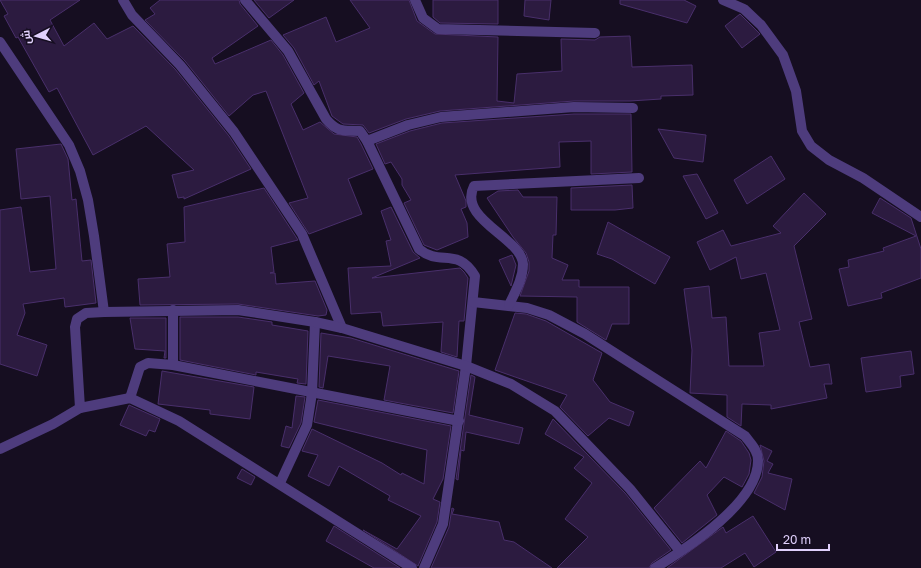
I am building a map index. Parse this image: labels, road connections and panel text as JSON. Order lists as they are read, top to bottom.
{
  "scale_bar": "20 m",
  "north": "left"
}
